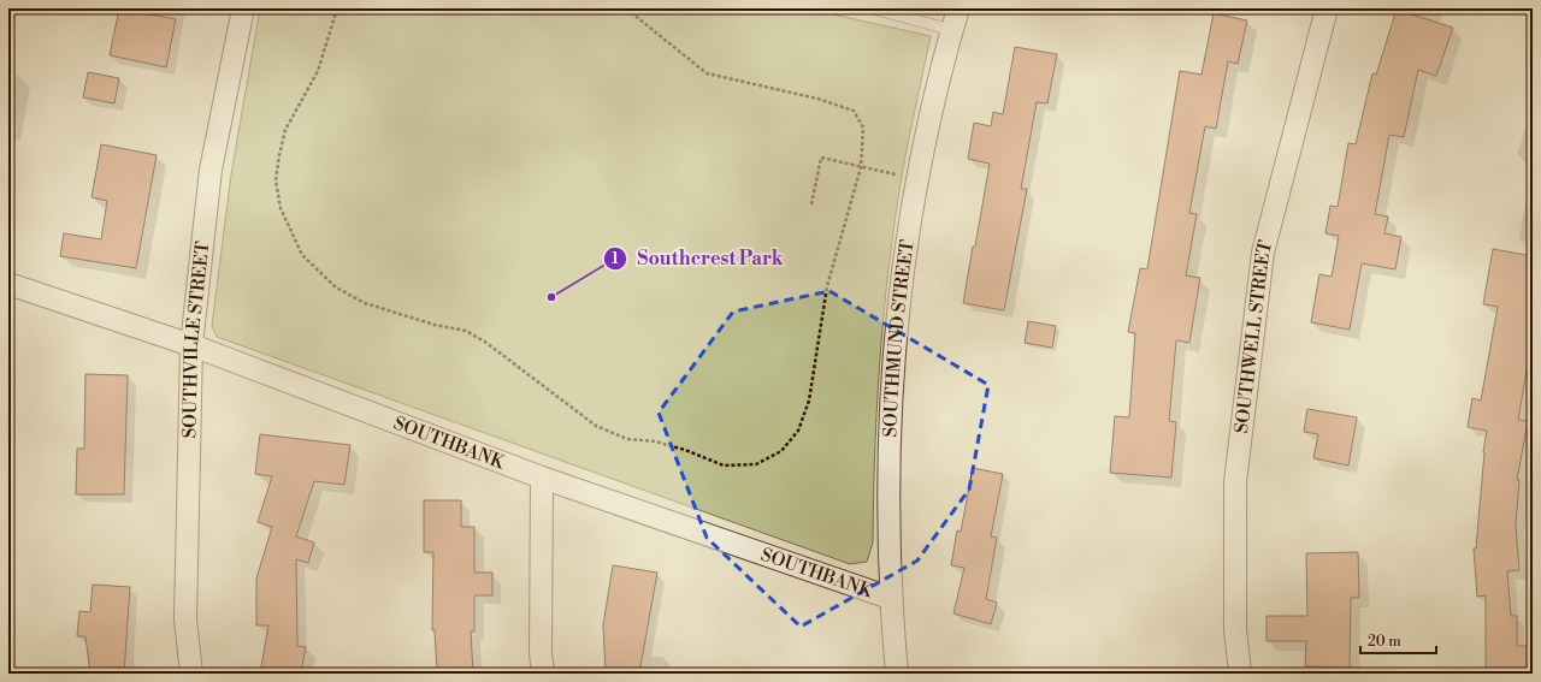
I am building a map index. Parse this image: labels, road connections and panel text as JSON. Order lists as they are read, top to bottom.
{
  "streets": {
    "street": [
      "SOUTHMUND STREET",
      "SOUTHWELL STREET",
      "SOUTHVILLE STREET",
      "SOUTHBANK"
    ]
  },
  "crossings": [
    ["SOUTHMUND STREET", "SOUTHBANK"],
    ["SOUTHVILLE STREET", "SOUTHBANK"]
  ],
  "places": ["Southcrest Park"],
  "scale_bar": "20 m"
}
